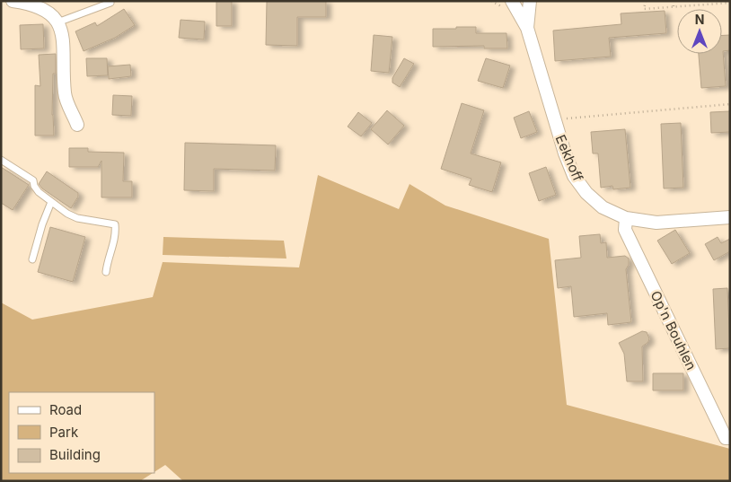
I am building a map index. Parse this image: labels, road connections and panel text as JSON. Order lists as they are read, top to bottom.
{
  "streets": {
    "street": ["Eekhoff", "Op'n Bouhlen"]
  },
  "crossings": [
    ["Eekhoff", "Op'n Bouhlen"]
  ],
  "legend": ["Road", "Park", "Building"],
  "north": "top"
}
